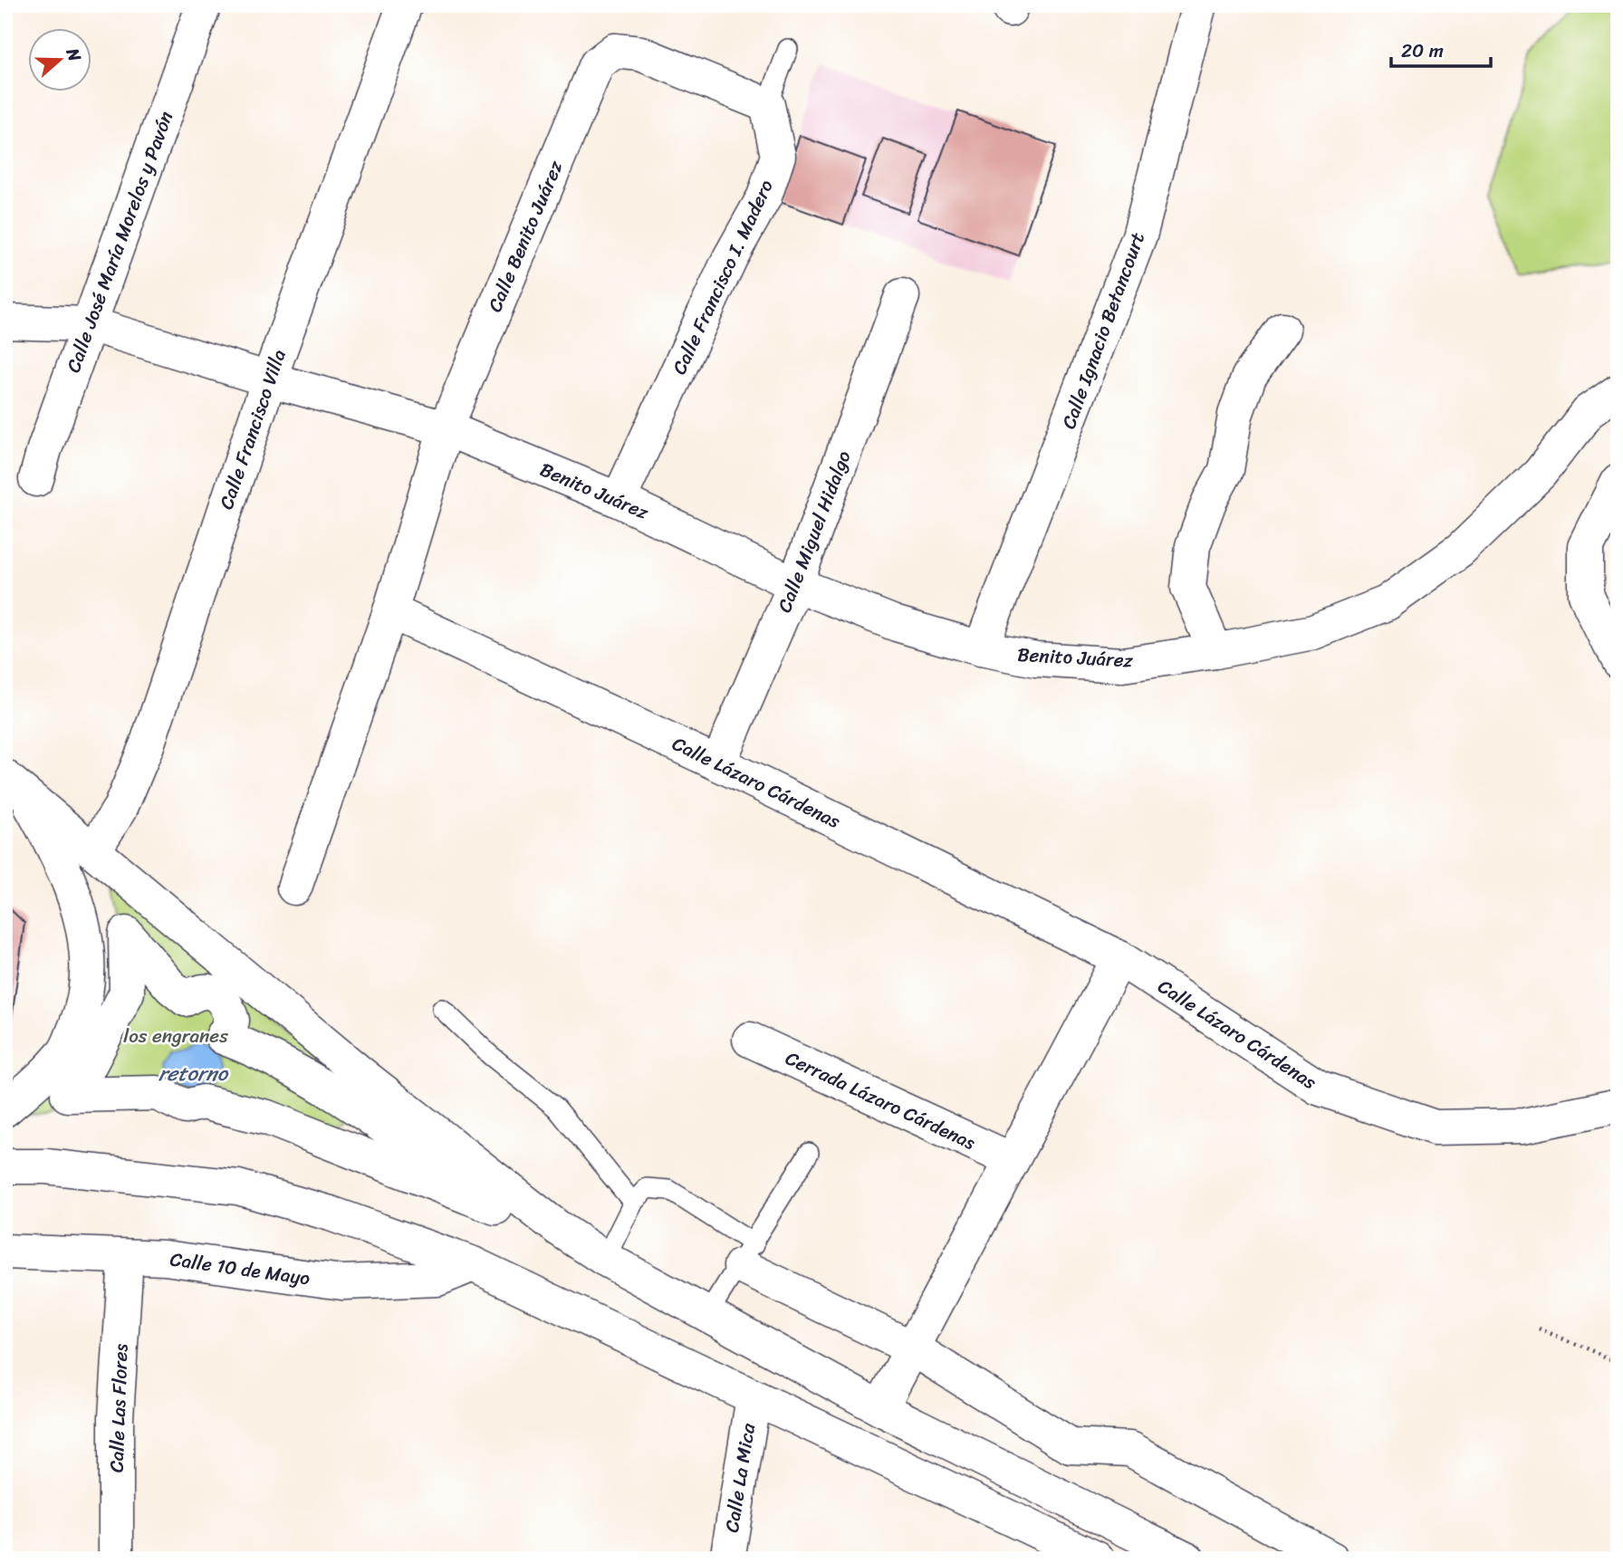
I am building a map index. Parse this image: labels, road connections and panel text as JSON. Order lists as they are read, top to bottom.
{
  "streets": {
    "main road": [
      "Calle Benito Juárez",
      "Calle José María Morelos y Pavón",
      "Calle Francisco I. Madero",
      "Calle Ignacio Betancourt",
      "Calle Francisco Villa",
      "Benito Juárez",
      "Calle Miguel Hidalgo",
      "Calle Lázaro Cárdenas",
      "Cerrada Lázaro Cárdenas",
      "Calle 10 de Mayo",
      "Calle Las Flores",
      "Calle La Mica"
    ]
  },
  "crossings": [
    ["Calle Benito Juárez", "Calle Francisco I. Madero"],
    ["Calle Benito Juárez", "Benito Juárez"],
    ["Calle José María Morelos y Pavón", "Benito Juárez"],
    ["Calle Francisco I. Madero", "Benito Juárez"],
    ["Calle Ignacio Betancourt", "Benito Juárez"],
    ["Calle Francisco Villa", "Benito Juárez"],
    ["Benito Juárez", "Calle Miguel Hidalgo"],
    ["Calle Miguel Hidalgo", "Calle Lázaro Cárdenas"],
    ["Calle 10 de Mayo", "Calle Las Flores"]
  ],
  "water": ["retorno"],
  "parks": ["los engranes"],
  "scale_bar": "20 m",
  "north": "right"
}
